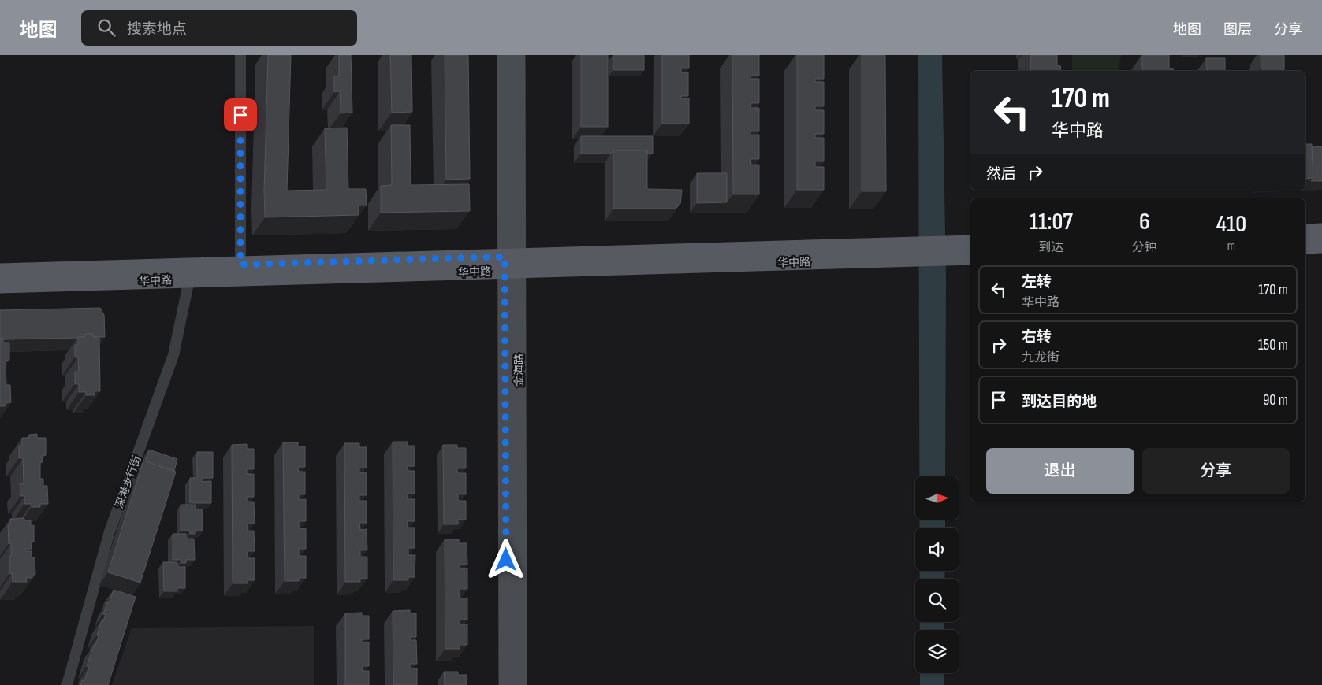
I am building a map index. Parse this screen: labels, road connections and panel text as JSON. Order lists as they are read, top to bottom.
{
  "streets": {
    "main road": ["华中路", "金海路"],
    "street": ["深港步行街"]
  },
  "crossings": [
    ["华中路", "金海路"],
    ["华中路", "深港步行街"]
  ],
  "north": "right",
  "page": {
    "header": "地图",
    "search": "搜索地点",
    "nav": ["地图", "图层", "分享"],
    "turn": ["170 m", "华中路"],
    "then": "然后",
    "eta": [
      "11:07",
      "到达",
      "6",
      "分钟",
      "410",
      "m"
    ],
    "list": [
      {
        "name": "左转",
        "note": "华中路",
        "value": "170 m"
      },
      {
        "name": "右转",
        "note": "九龙街",
        "value": "150 m"
      },
      {
        "name": "到达目的地",
        "value": "90 m"
      }
    ],
    "buttons": ["退出", "分享"]
  }
}
